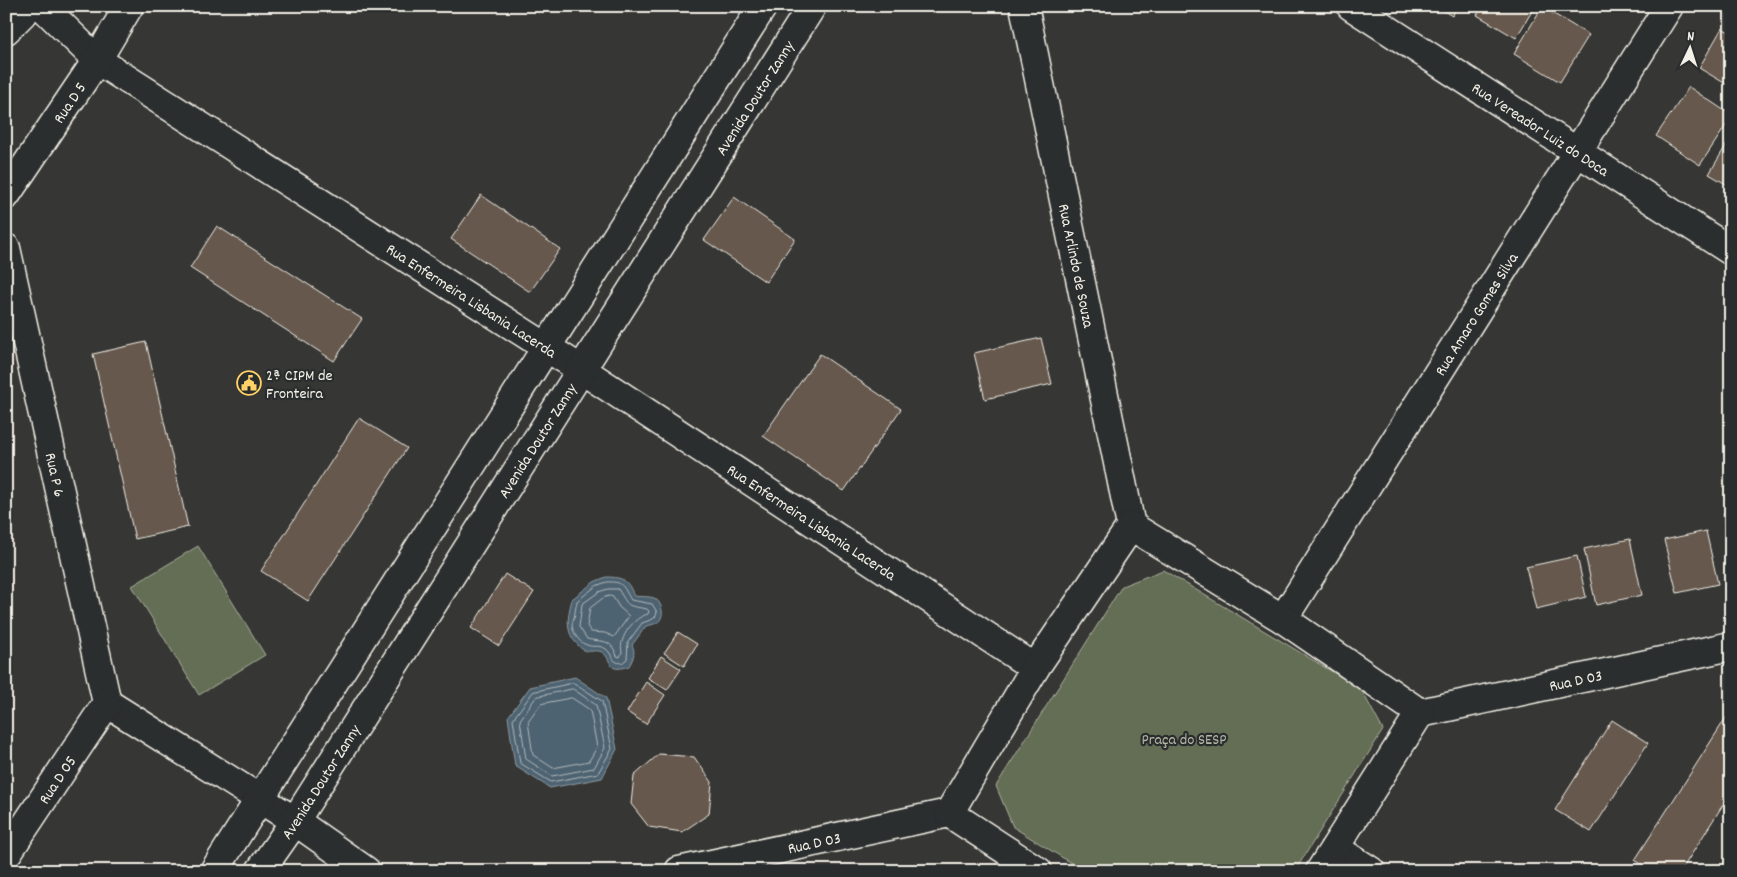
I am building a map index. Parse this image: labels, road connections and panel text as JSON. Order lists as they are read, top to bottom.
{
  "streets": {
    "street": [
      "Avenida Doutor Zanny",
      "Rua D 5",
      "Rua Vereador Luiz do Doca",
      "Rua Arlindo de Souza",
      "Rua Enfermeira Lisbania Lacerda",
      "Rua Amaro Gomes Silva",
      "Rua P 6",
      "Rua D 03",
      "Rua D 05"
    ]
  },
  "crossings": [
    ["Avenida Doutor Zanny", "Rua Enfermeira Lisbania Lacerda"],
    ["Rua D 5", "Rua Enfermeira Lisbania Lacerda"],
    ["Rua Vereador Luiz do Doca", "Rua Amaro Gomes Silva"],
    ["Rua P 6", "Rua D 05"]
  ],
  "parks": ["Praça do SESP"],
  "places": {
    "public building": ["2ª CIPM de Fronteira"]
  },
  "north": "top"
}
